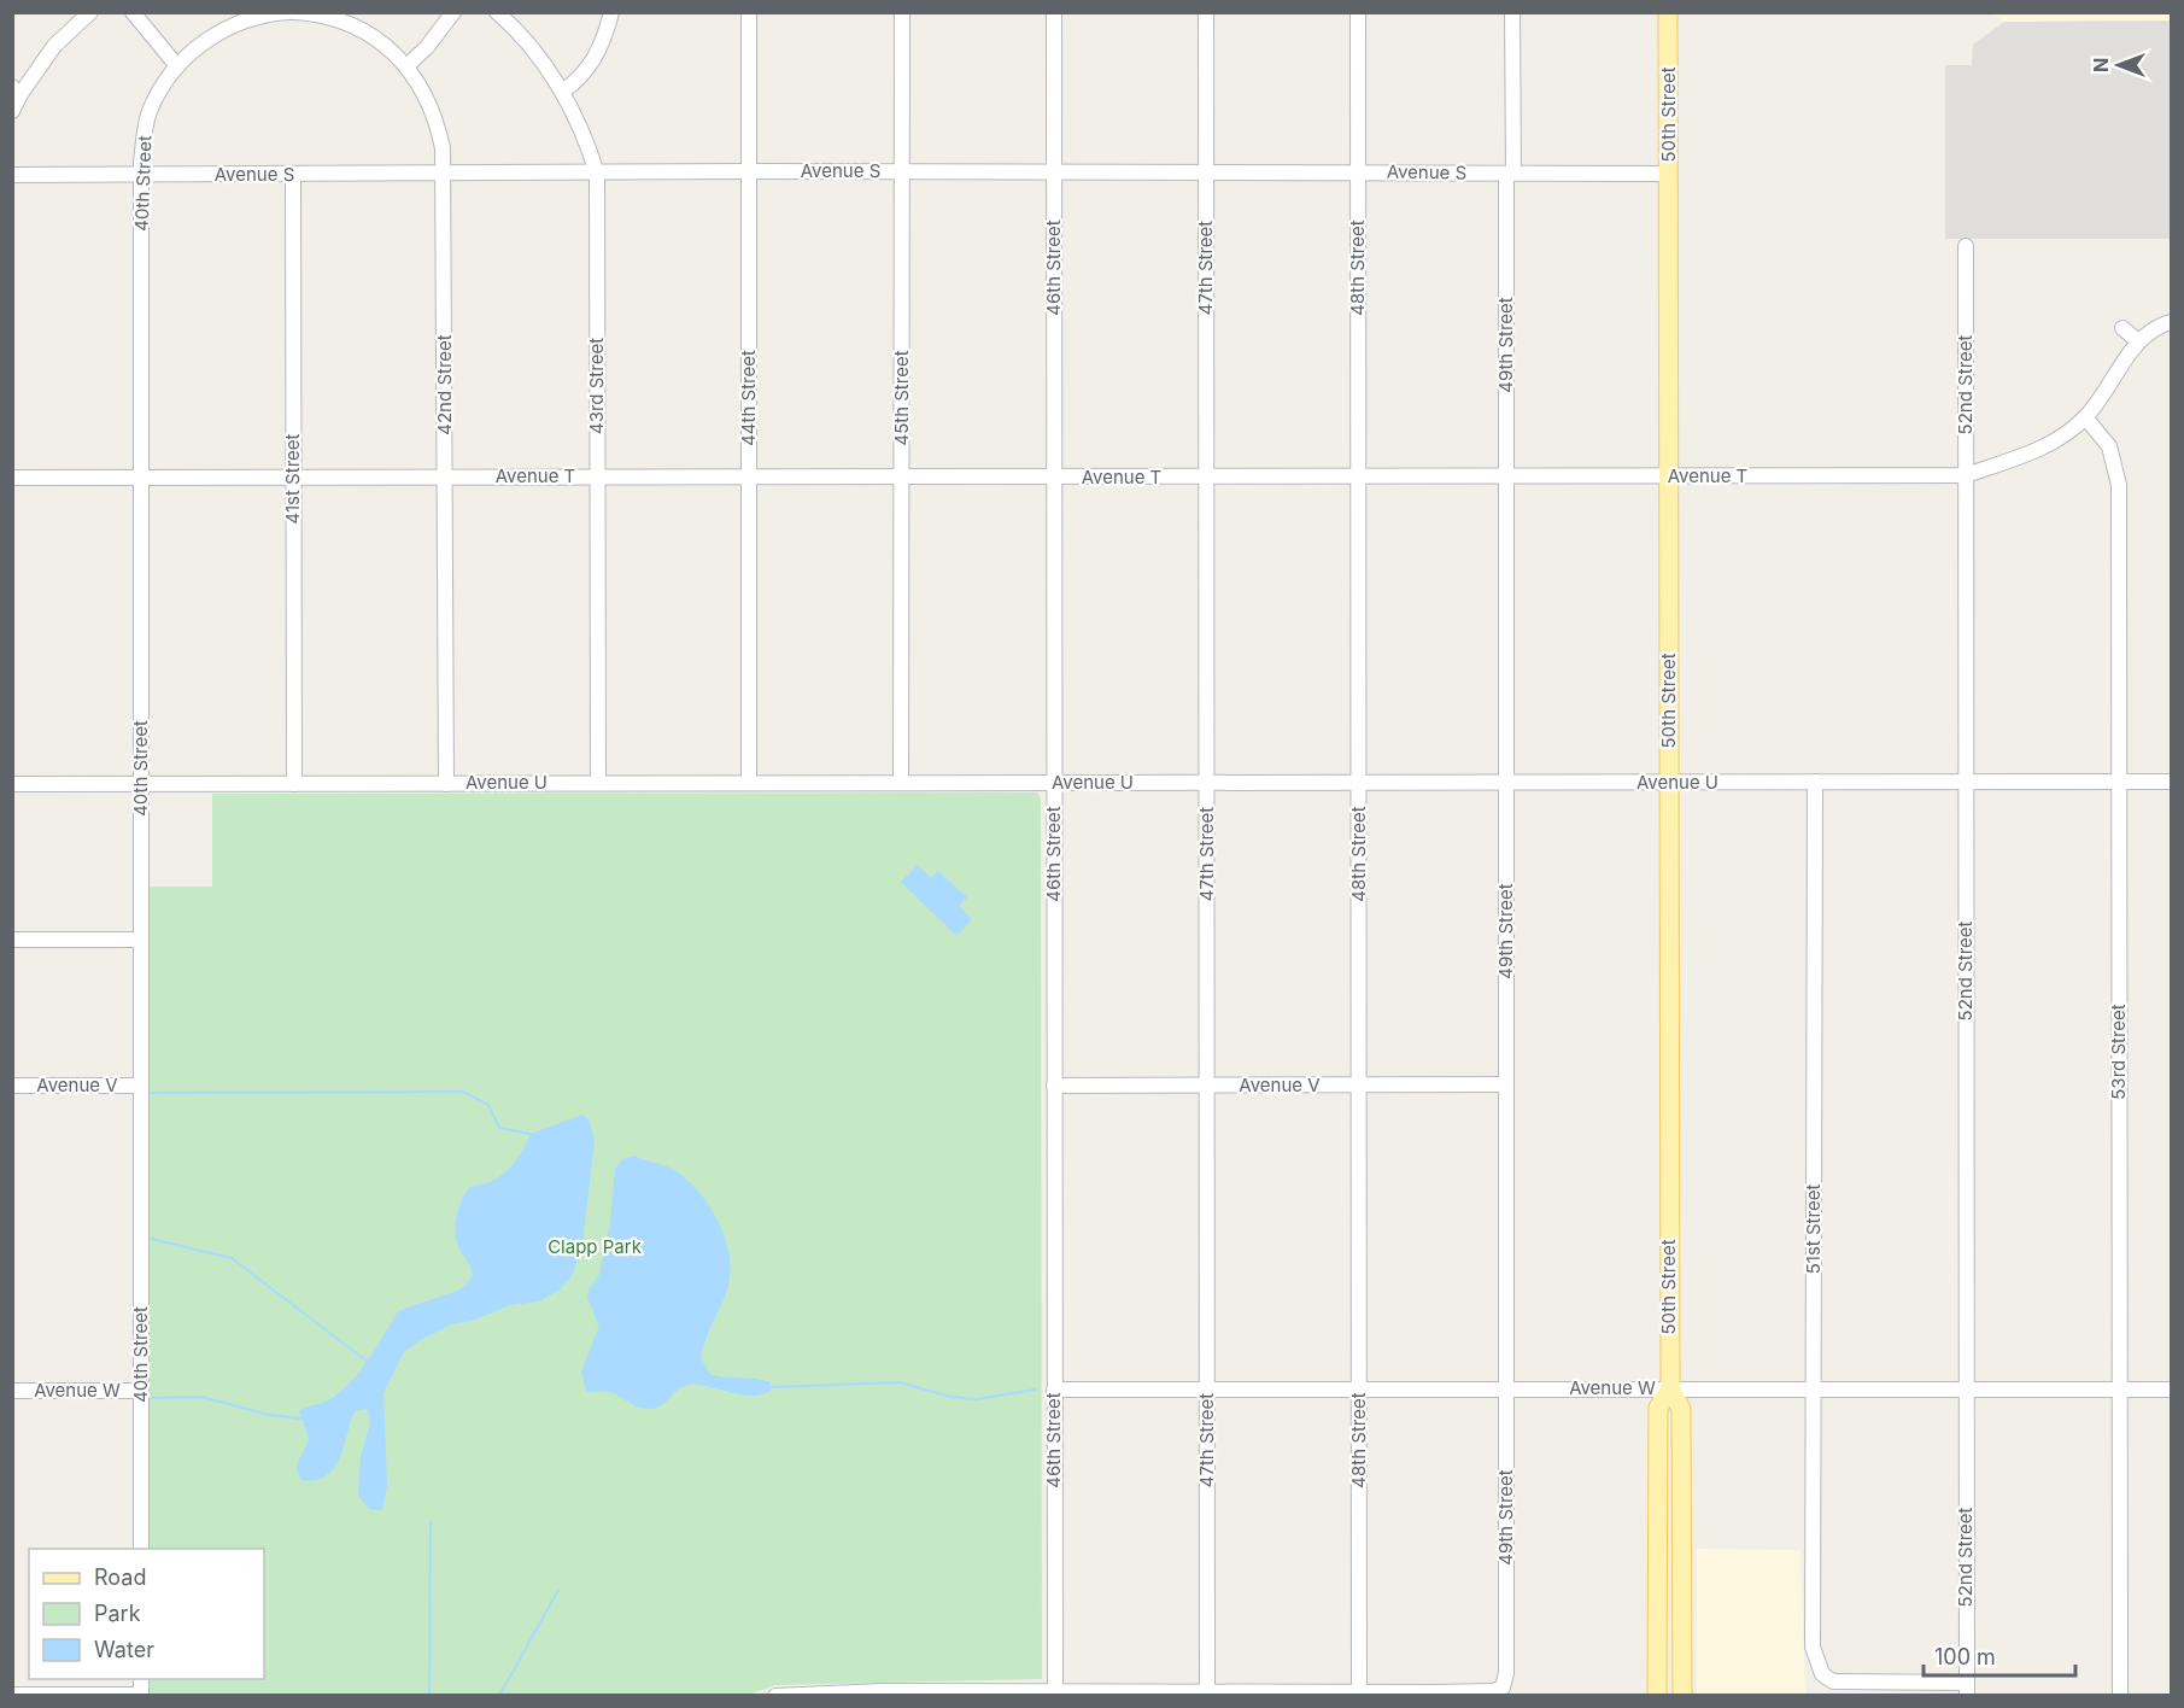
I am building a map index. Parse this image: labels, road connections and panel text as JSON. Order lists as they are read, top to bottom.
{
  "streets": {
    "main road": ["50th Street"],
    "street": [
      "Avenue S",
      "40th Street",
      "46th Street",
      "47th Street",
      "48th Street",
      "49th Street",
      "42nd Street",
      "52nd Street",
      "43rd Street",
      "44th Street",
      "45th Street",
      "Avenue T",
      "41st Street",
      "Avenue U",
      "53rd Street",
      "Avenue V",
      "51st Street",
      "Avenue W"
    ]
  },
  "crossings": [
    ["50th Street", "Avenue S"],
    ["50th Street", "Avenue T"],
    ["50th Street", "Avenue U"],
    ["50th Street", "Avenue W"],
    ["Avenue S", "40th Street"],
    ["Avenue S", "46th Street"],
    ["Avenue S", "47th Street"],
    ["Avenue S", "48th Street"],
    ["Avenue S", "49th Street"],
    ["Avenue S", "42nd Street"],
    ["Avenue S", "43rd Street"],
    ["Avenue S", "44th Street"],
    ["Avenue S", "45th Street"],
    ["Avenue S", "41st Street"],
    ["40th Street", "42nd Street"],
    ["40th Street", "Avenue T"],
    ["40th Street", "Avenue U"],
    ["40th Street", "Avenue V"],
    ["40th Street", "Avenue W"],
    ["46th Street", "Avenue T"],
    ["46th Street", "Avenue U"],
    ["46th Street", "Avenue V"],
    ["46th Street", "Avenue W"],
    ["47th Street", "Avenue T"],
    ["47th Street", "Avenue U"],
    ["47th Street", "Avenue V"],
    ["47th Street", "Avenue W"],
    ["48th Street", "49th Street"],
    ["48th Street", "Avenue T"],
    ["48th Street", "Avenue U"],
    ["48th Street", "Avenue V"],
    ["48th Street", "Avenue W"],
    ["49th Street", "Avenue T"],
    ["49th Street", "Avenue U"],
    ["49th Street", "Avenue V"],
    ["49th Street", "Avenue W"],
    ["42nd Street", "Avenue T"],
    ["42nd Street", "Avenue U"],
    ["52nd Street", "Avenue T"],
    ["52nd Street", "Avenue U"],
    ["52nd Street", "51st Street"],
    ["52nd Street", "Avenue W"],
    ["43rd Street", "Avenue T"],
    ["43rd Street", "Avenue U"],
    ["44th Street", "Avenue T"],
    ["44th Street", "Avenue U"],
    ["45th Street", "Avenue T"],
    ["45th Street", "Avenue U"],
    ["Avenue T", "41st Street"],
    ["Avenue T", "53rd Street"],
    ["41st Street", "Avenue U"],
    ["Avenue U", "53rd Street"],
    ["Avenue U", "51st Street"],
    ["53rd Street", "Avenue W"],
    ["51st Street", "Avenue W"]
  ],
  "parks": ["Clapp Park"],
  "legend": ["Road", "Park", "Water"],
  "scale_bar": "100 m",
  "north": "left"
}
